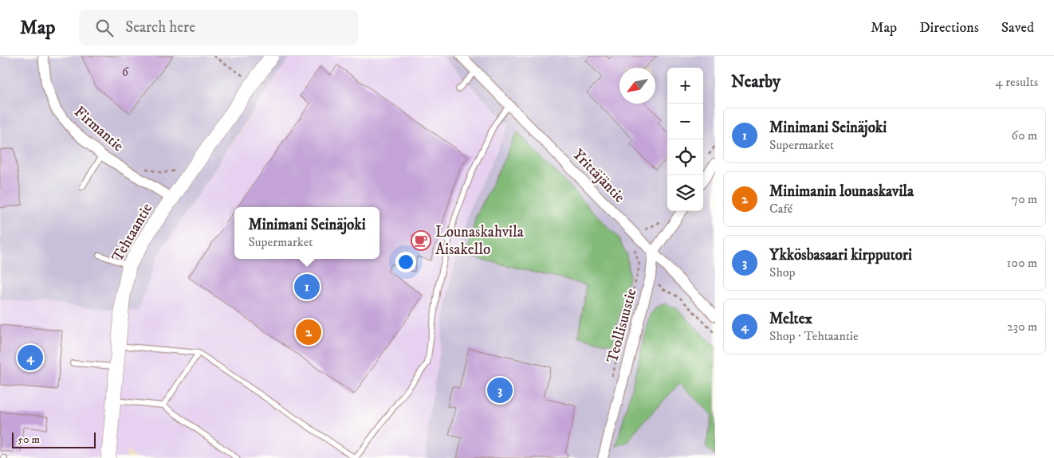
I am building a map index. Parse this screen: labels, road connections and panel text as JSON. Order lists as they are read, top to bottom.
{
  "streets": {
    "street": [
      "Firmantie",
      "Yrittäjäntie",
      "Tehtaantie",
      "Teollisuustie"
    ]
  },
  "crossings": [
    ["Firmantie", "Tehtaantie"],
    ["Yrittäjäntie", "Teollisuustie"]
  ],
  "places": {
    "cafe": ["Lounaskahvila Aisakello"]
  },
  "house_numbers": ["6"],
  "scale_bar": "50 m",
  "north": "bottom left",
  "page": {
    "header": "Map",
    "search": "Search here",
    "nav": ["Map", "Directions", "Saved"],
    "heading": ["Nearby", "4 results"],
    "map_buttons": ["+", "−"],
    "list": [
      {
        "mark": "1",
        "name": "Minimani Seinäjoki",
        "note": "Supermarket",
        "value": "60 m"
      },
      {
        "mark": "2",
        "name": "Minimanin lounaskavila",
        "note": "Café",
        "value": "70 m"
      },
      {
        "mark": "3",
        "name": "Ykkösbasaari kirpputori",
        "note": "Shop",
        "value": "100 m"
      },
      {
        "mark": "4",
        "name": "Meltex",
        "note": "Shop · Tehtaantie",
        "value": "230 m"
      }
    ],
    "popup": ["Minimani Seinäjoki", "Supermarket"],
    "pins": [
      "1",
      "2",
      "4",
      "3"
    ],
    "scale": "50 m"
  }
}
